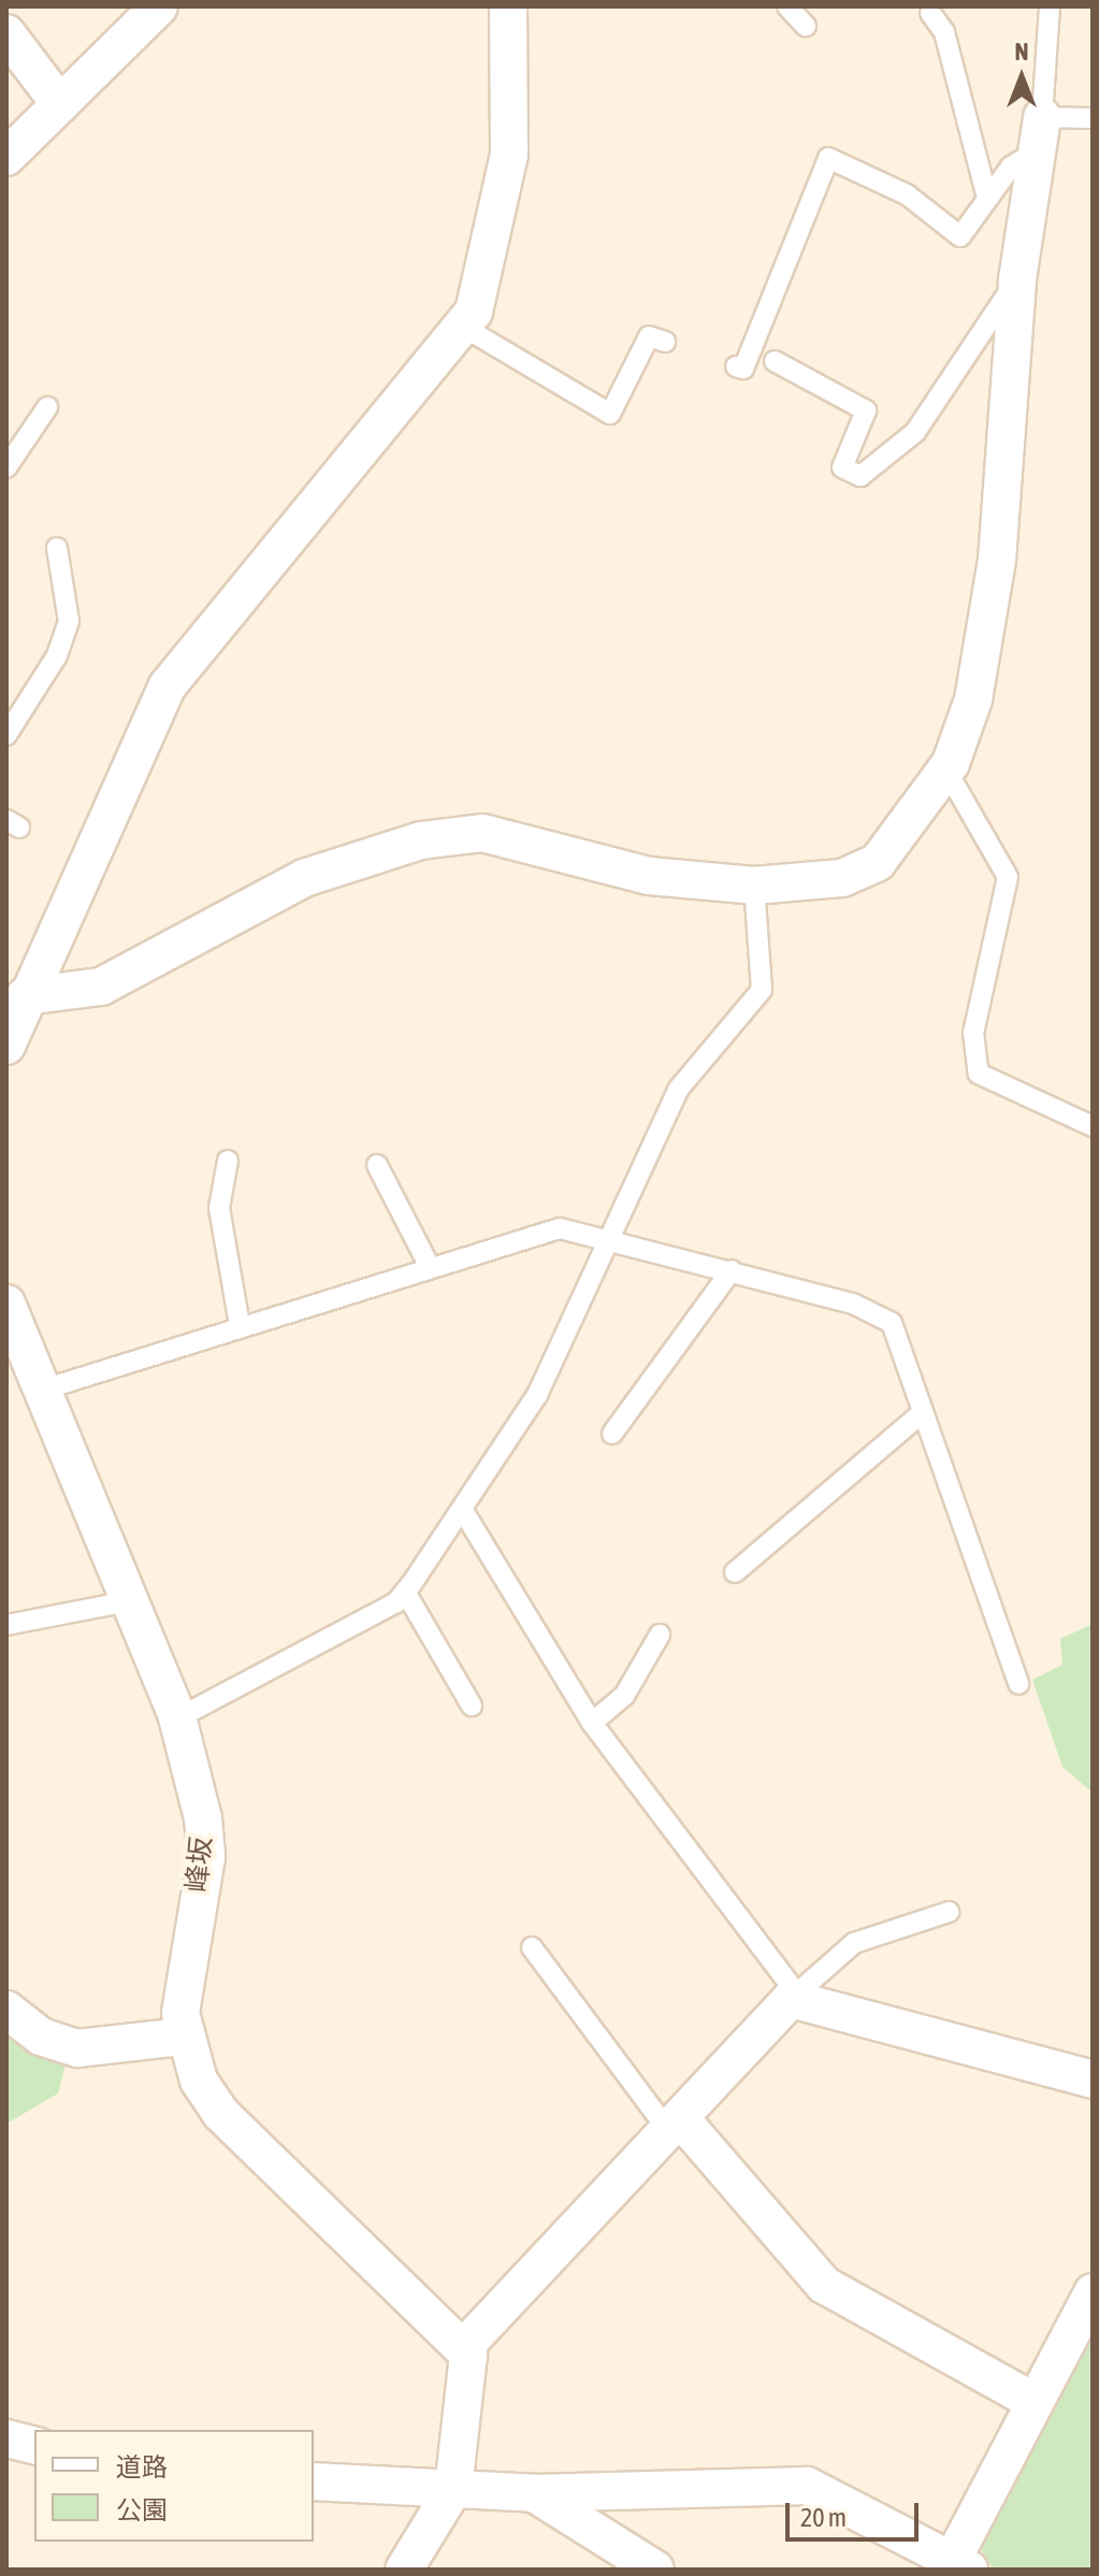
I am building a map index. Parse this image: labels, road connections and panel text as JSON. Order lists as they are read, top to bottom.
{
  "streets": {
    "street": ["峰坂"]
  },
  "legend": ["道路", "公園"],
  "scale_bar": "20 m",
  "north": "top"
}
